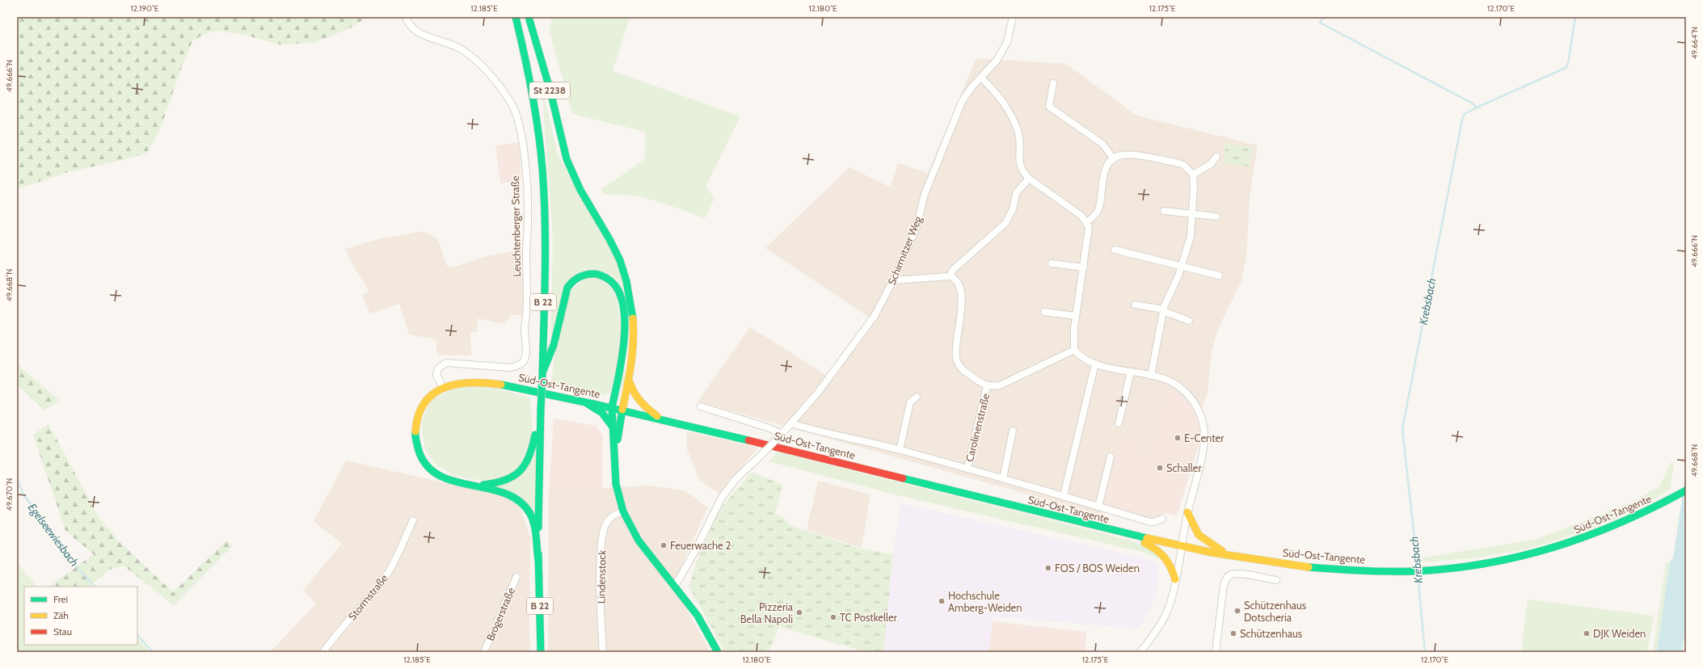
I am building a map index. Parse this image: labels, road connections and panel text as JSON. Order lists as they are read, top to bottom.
{
  "streets": {
    "main road": ["St 2238", "B 22", "Süd-Ost-Tangente"],
    "street": [
      "Leuchtenberger Straße",
      "Schirmitzer Weg",
      "Carolinenstraße",
      "Lindenstock",
      "Stormstraße",
      "Brögerstraße"
    ]
  },
  "crossings": [
    ["Leuchtenberger Straße", "B 22"],
    ["Leuchtenberger Straße", "Süd-Ost-Tangente"],
    ["B 22", "Süd-Ost-Tangente"]
  ],
  "water": ["Krebsbach", "Egelseewiesbach"],
  "places": [
    "E-Center",
    "Schaller",
    "Feuerwache 2",
    "FOS / BOS Weiden",
    "Hochschule Amberg-Weiden",
    "Schützenhaus Dotscheria",
    "Pizzeria Bella Napoli",
    "TC Postkeller",
    "Schützenhaus",
    "DJK Weiden"
  ],
  "legend": ["Frei", "Zäh", "Stau"],
  "coordinates": [
    "12.190°E",
    "12.185°E",
    "12.180°E",
    "12.175°E",
    "12.170°E",
    "49.664°N",
    "49.666°N",
    "49.668°N",
    "49.670°N"
  ]
}
